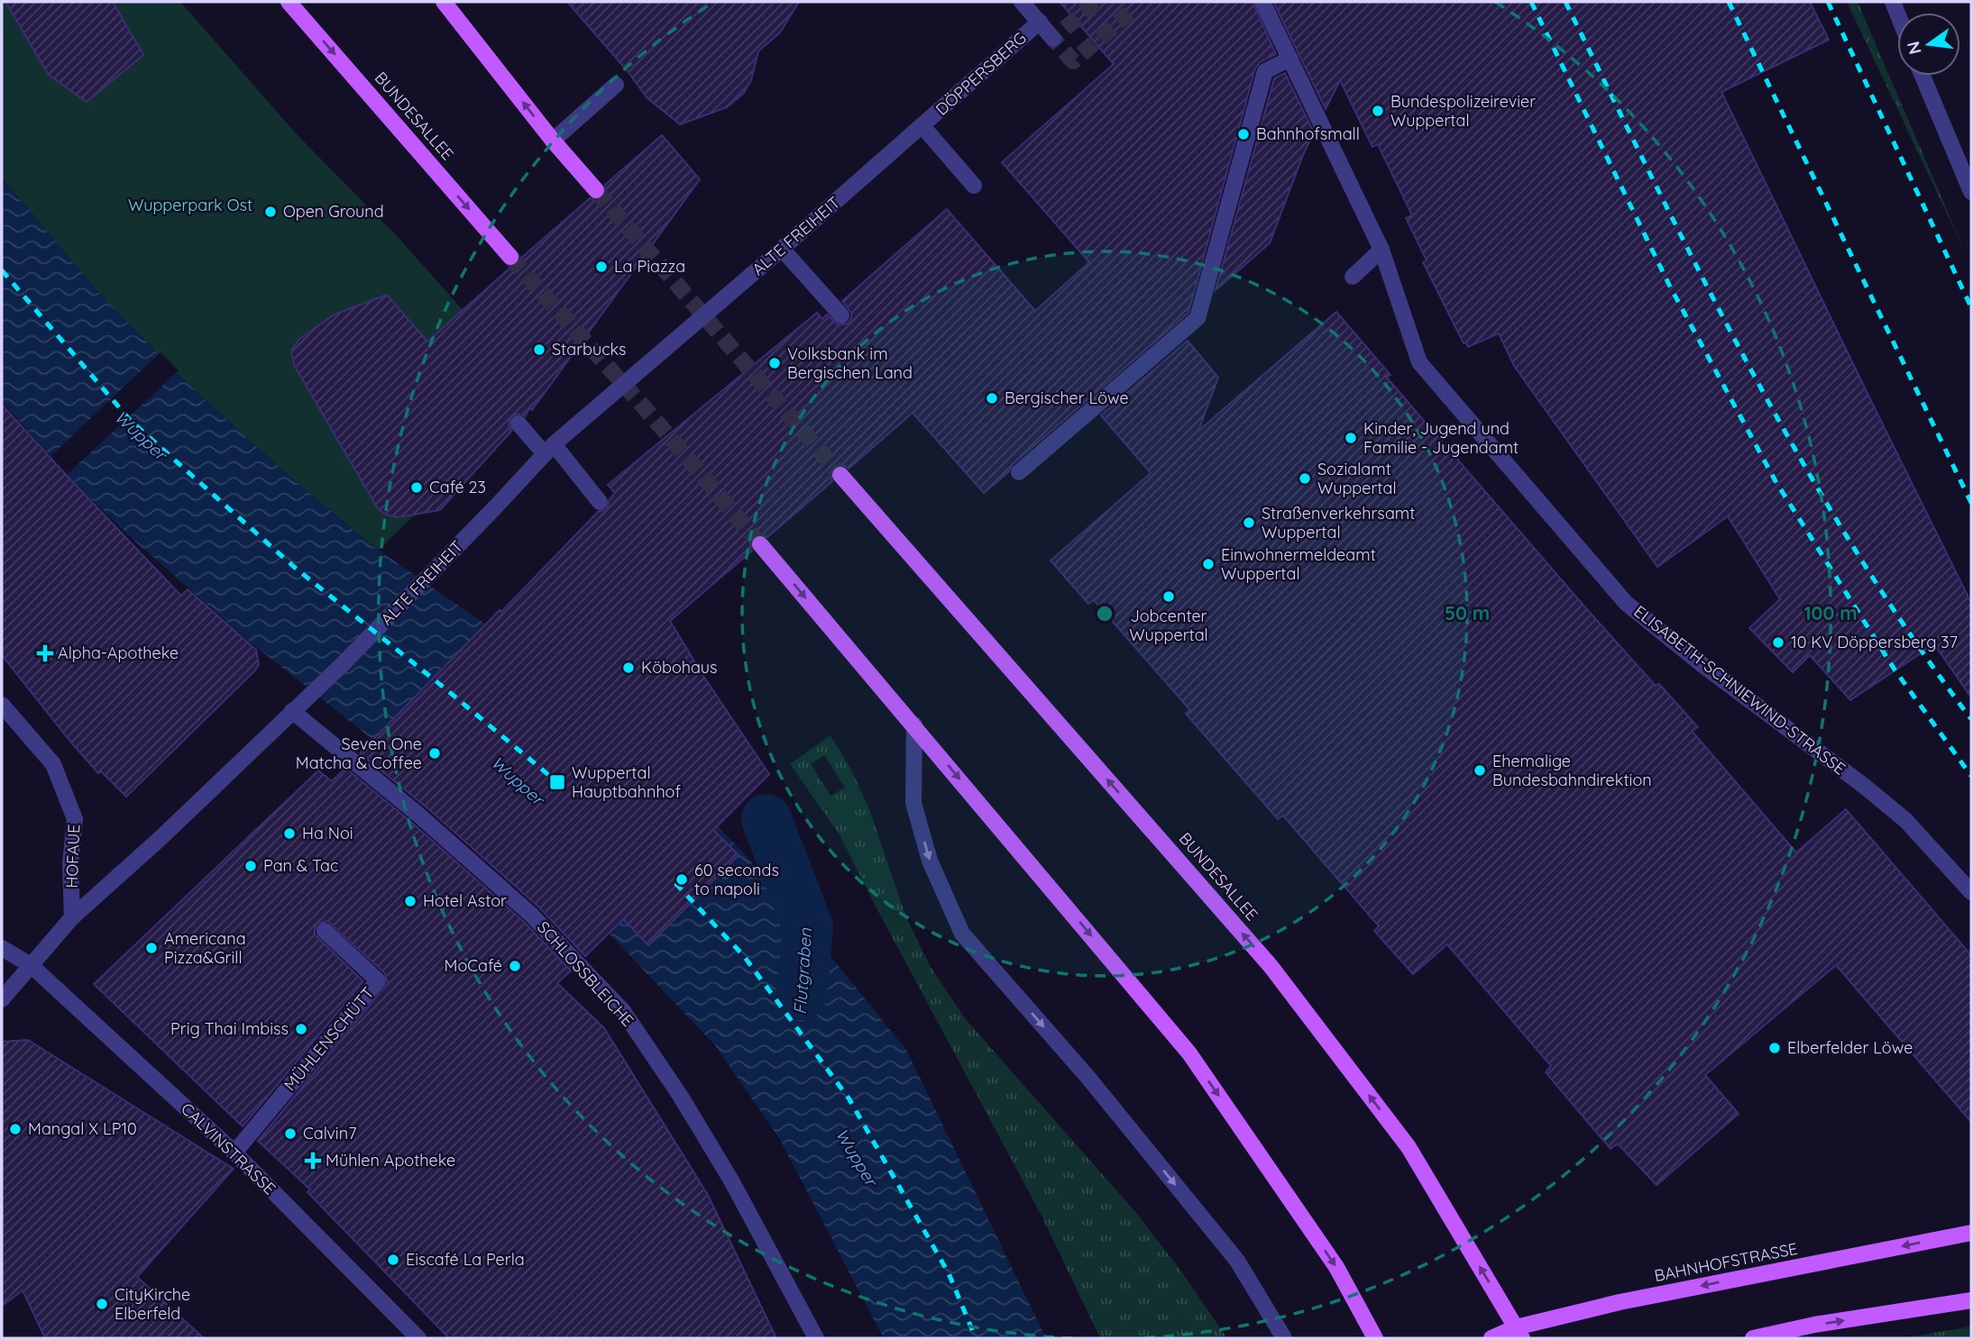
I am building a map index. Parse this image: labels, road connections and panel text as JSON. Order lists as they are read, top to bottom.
{
  "streets": {
    "main road": ["BUNDESALLEE", "BAHNHOFSTRASSE"],
    "street": [
      "DÖPPERSBERG",
      "ALTE FREIHEIT",
      "ELISABETH-SCHNIEWIND-STRASSE",
      "HOFAUE",
      "SCHLOSSBLEICHE",
      "MÜHLENSCHÜTT",
      "CALVINSTRASSE"
    ]
  },
  "crossings": [
    ["DÖPPERSBERG", "ALTE FREIHEIT"],
    ["BUNDESALLEE", "BAHNHOFSTRASSE"],
    ["ALTE FREIHEIT", "HOFAUE"],
    ["ALTE FREIHEIT", "SCHLOSSBLEICHE"],
    ["ALTE FREIHEIT", "CALVINSTRASSE"],
    ["MÜHLENSCHÜTT", "CALVINSTRASSE"]
  ],
  "water": ["Wupper", "Flutgraben"],
  "parks": ["Wupperpark Ost"],
  "places": {
    "other": [
      "Bundespolizeirevier Wuppertal",
      "Bahnhofsmall",
      "Open Ground",
      "La Piazza",
      "Starbucks",
      "Volksbank im Bergischen Land",
      "Bergischer Löwe",
      "Kinder, Jugend und Familie - Jugendamt",
      "Sozialamt Wuppertal",
      "Café 23",
      "Straßenverkehrsamt Wuppertal",
      "Einwohnermeldeamt Wuppertal",
      "Jobcenter Wuppertal",
      "10 KV Döppersberg 37",
      "Köbohaus",
      "Seven One Matcha & Coffee",
      "Ehemalige Bundesbahndirektion",
      "Ha Noi",
      "Pan & Tac",
      "60 seconds to napoli",
      "Hotel Astor",
      "Americana Pizza&Grill",
      "MoCafé",
      "Prig Thai Imbiss",
      "Elberfelder Löwe",
      "Mangal X LP10",
      "Calvin7",
      "Eiscafé La Perla",
      "CityKirche Elberfeld"
    ],
    "health": ["Alpha-Apotheke", "Mühlen Apotheke"],
    "transit": ["Wuppertal Hauptbahnhof"]
  },
  "north": "left",
  "rings": ["50 m", "100 m"]
}
